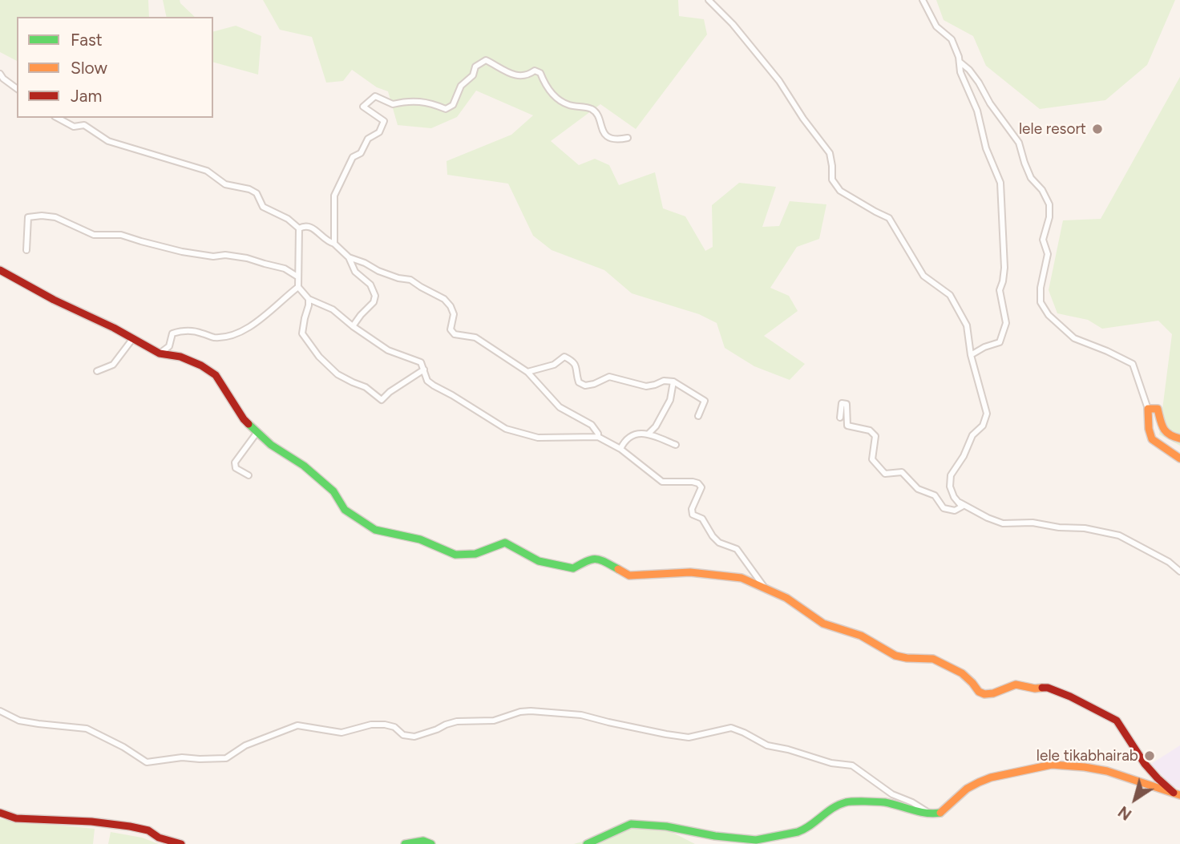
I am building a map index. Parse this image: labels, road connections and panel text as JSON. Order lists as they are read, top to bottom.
{
  "places": ["lele resort", "lele tikabhairab"],
  "legend": ["Fast", "Slow", "Jam"],
  "north": "bottom left"
}
